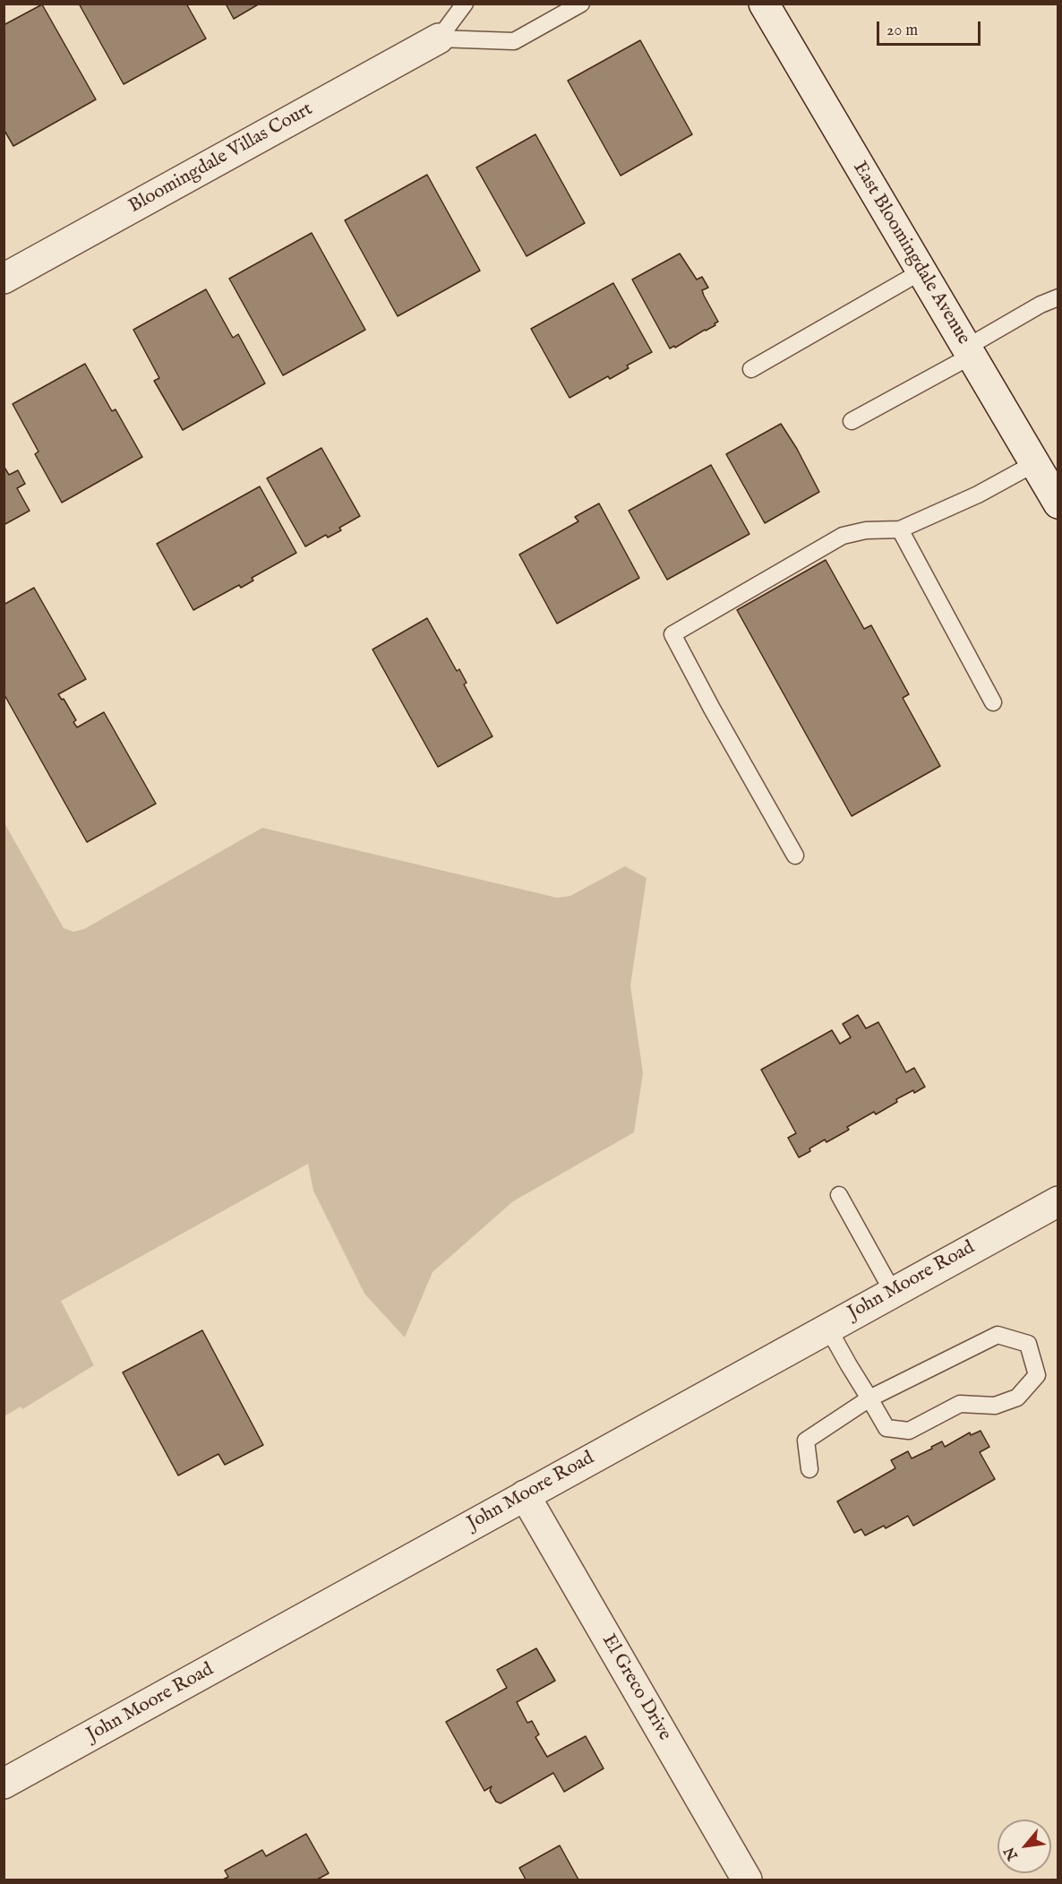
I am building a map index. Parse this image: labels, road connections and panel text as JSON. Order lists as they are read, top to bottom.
{
  "streets": {
    "street": [
      "Bloomingdale Villas Court",
      "East Bloomingdale Avenue",
      "John Moore Road",
      "El Greco Drive"
    ]
  },
  "crossings": [
    ["John Moore Road", "El Greco Drive"]
  ],
  "scale_bar": "20 m",
  "north": "bottom left"
}
